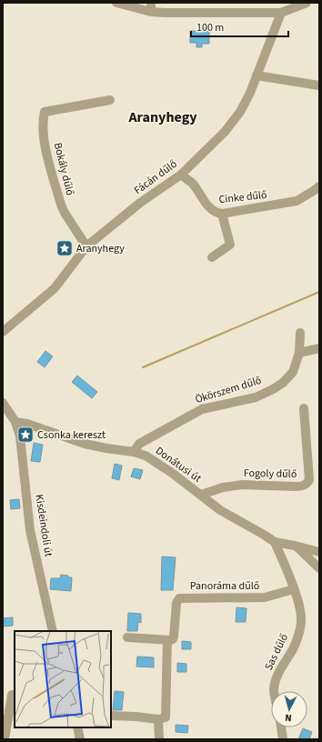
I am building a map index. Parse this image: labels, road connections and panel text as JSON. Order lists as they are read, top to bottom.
{
  "streets": {
    "street": [
      "Bokály dűlő",
      "Fácán dűlő",
      "Cinke dűlő",
      "Ökörszem dűlő",
      "Donátusi út",
      "Fogoly dűlő",
      "Kisdeindoli út",
      "Panoráma dűlő",
      "Sas dűlő"
    ]
  },
  "crossings": [
    ["Bokály dűlő", "Fácán dűlő"],
    ["Fácán dűlő", "Cinke dűlő"],
    ["Ökörszem dűlő", "Donátusi út"],
    ["Donátusi út", "Fogoly dűlő"],
    ["Donátusi út", "Kisdeindoli út"],
    ["Donátusi út", "Sas dűlő"],
    ["Panoráma dűlő", "Sas dűlő"]
  ],
  "districts": ["Aranyhegy"],
  "places": {
    "place": ["Aranyhegy", "Csonka kereszt"]
  },
  "scale_bar": "100 m",
  "north": "bottom"
}
